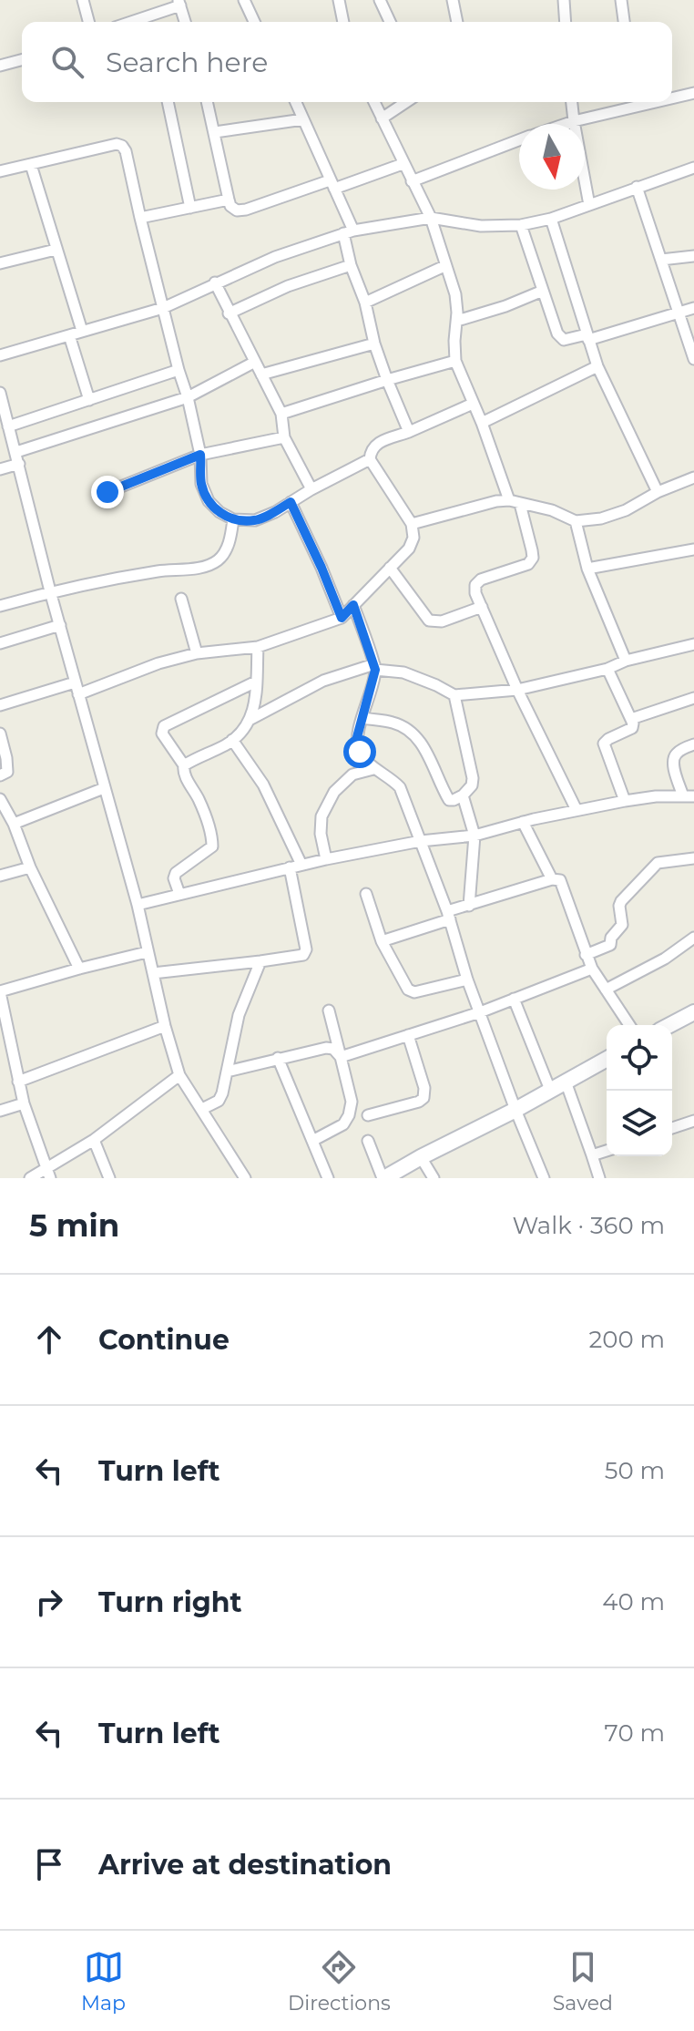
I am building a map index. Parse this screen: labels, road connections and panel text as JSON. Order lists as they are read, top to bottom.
{
  "north": "bottom",
  "page": {
    "search": "Search here",
    "heading": ["5 min", "Walk · 360 m"],
    "list": [
      ["Continue", "200 m"],
      ["Turn left", "50 m"],
      ["Turn right", "40 m"],
      ["Turn left", "70 m"],
      "Arrive at destination"
    ],
    "nav": ["Map", "Directions", "Saved"]
  }
}
